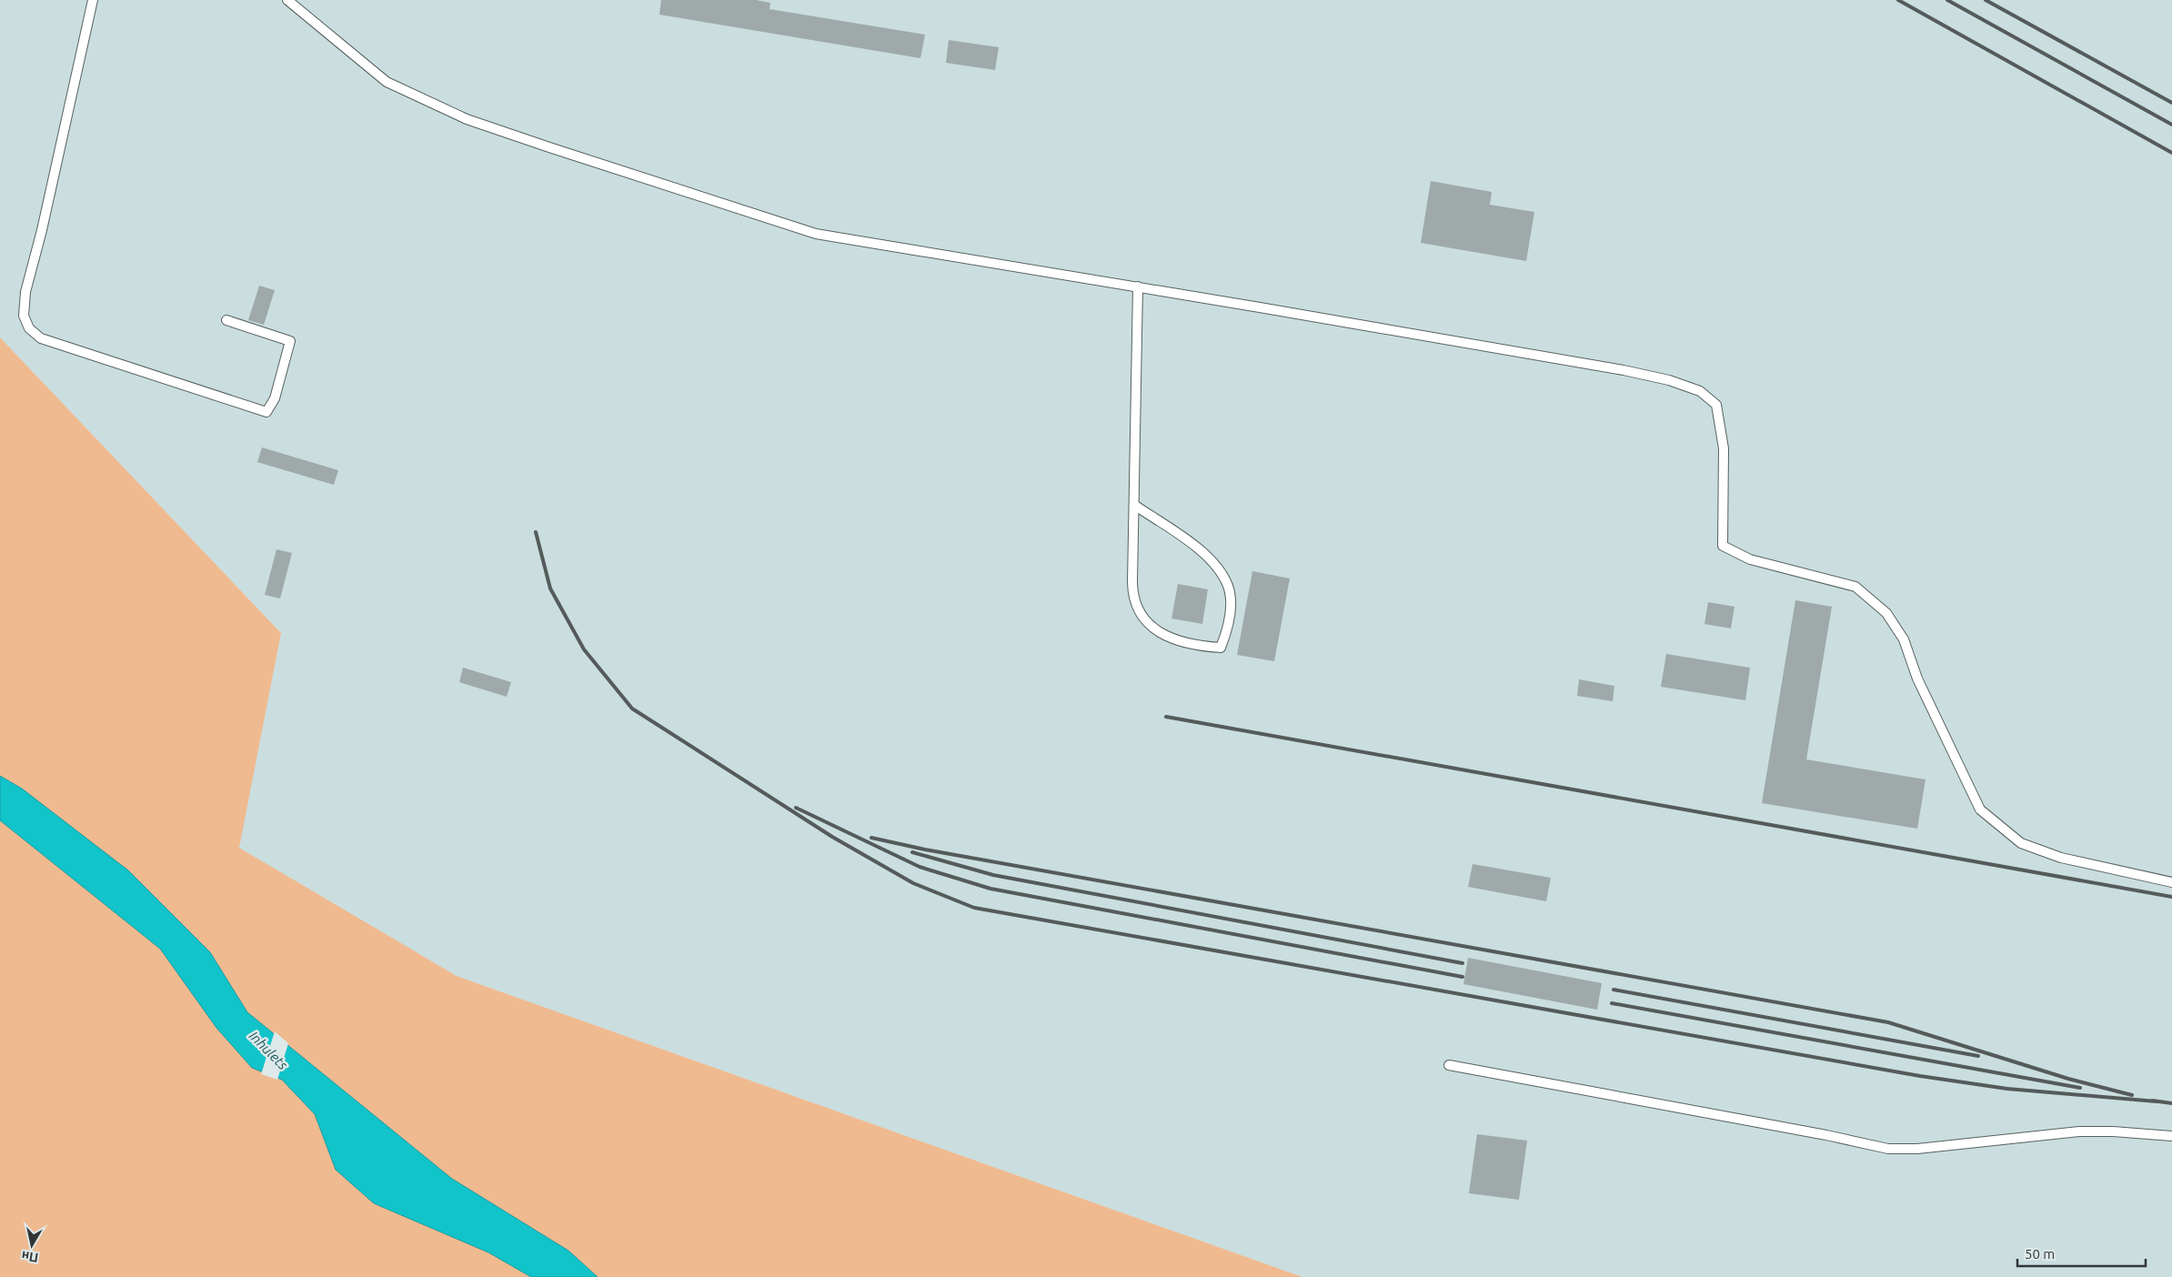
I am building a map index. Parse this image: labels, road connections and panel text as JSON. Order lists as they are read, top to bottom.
{
  "water": ["Inhulets"],
  "scale_bar": "50 m",
  "north": "bottom"
}
